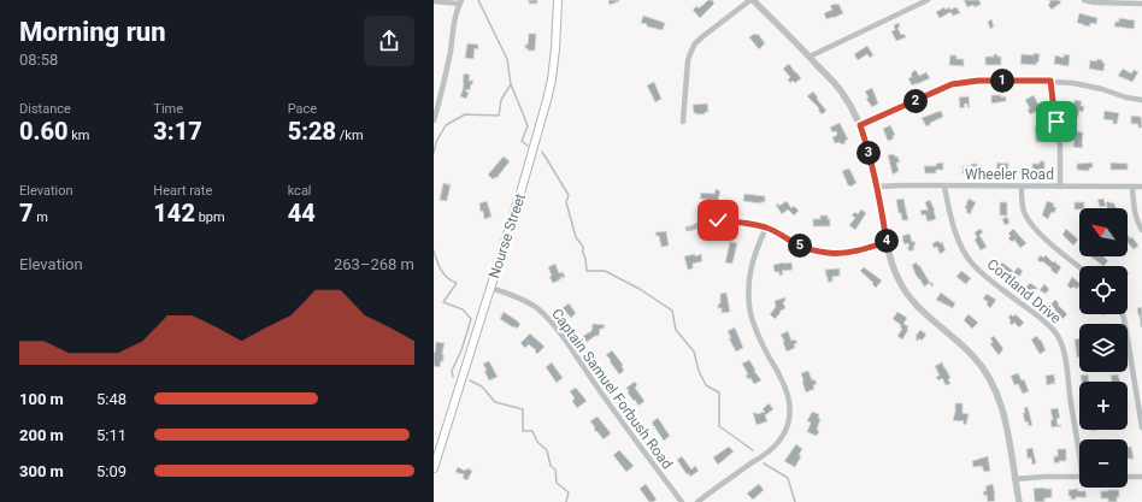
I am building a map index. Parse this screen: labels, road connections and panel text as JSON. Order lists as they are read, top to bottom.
{
  "streets": {
    "main road": ["Nourse Street"],
    "street": ["Wheeler Road", "Cortland Drive", "Captain Samuel Forbush Road"]
  },
  "crossings": [
    ["Wheeler Road", "Cortland Drive"],
    ["Nourse Street", "Captain Samuel Forbush Road"]
  ],
  "north": "top left",
  "page": {
    "heading": ["Morning run", "08:58"],
    "pins": [
      "1",
      "2",
      "3",
      "4",
      "5"
    ],
    "stats": [
      ["Distance", "0.60 km"],
      ["Time", "3:17"],
      ["Pace", "5:28 /km"],
      ["Elevation", "7 m"],
      ["Heart rate", "142 bpm"],
      ["kcal", "44"]
    ],
    "map_buttons": ["+", "−"],
    "chart": ["Elevation", "263–268 m"],
    "list": [
      {
        "name": "100 m",
        "note": "5:48"
      },
      {
        "name": "200 m",
        "note": "5:11"
      },
      {
        "name": "300 m",
        "note": "5:09"
      }
    ]
  }
}
